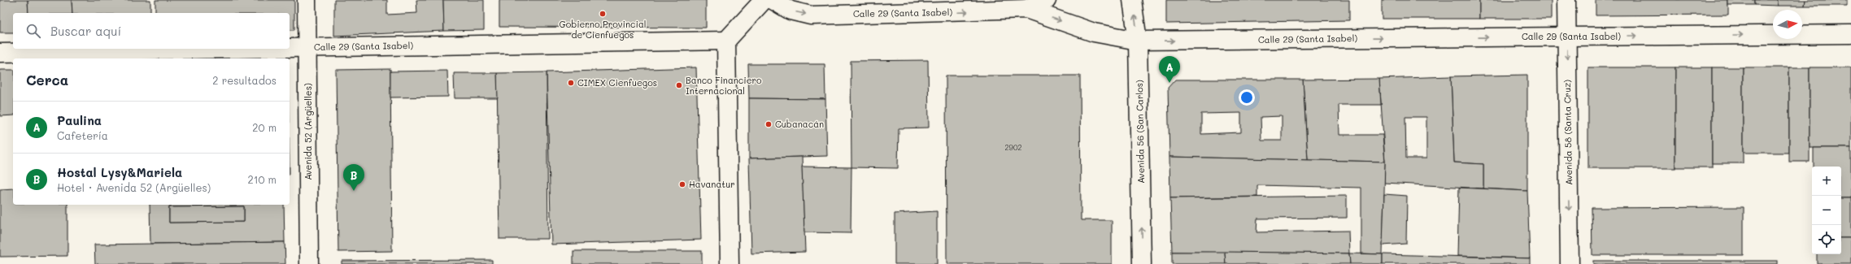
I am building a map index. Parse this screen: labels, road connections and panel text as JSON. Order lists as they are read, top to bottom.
{
  "streets": {
    "street": [
      "Calle 29 (Santa Isabel)",
      "Avenida 52 (Argüelles)",
      "Avenida 56 (San Carlos)",
      "Avenida 58 (Santa Cruz)"
    ]
  },
  "crossings": [
    ["Calle 29 (Santa Isabel)", "Avenida 52 (Argüelles)"],
    ["Calle 29 (Santa Isabel)", "Avenida 56 (San Carlos)"],
    ["Calle 29 (Santa Isabel)", "Avenida 58 (Santa Cruz)"]
  ],
  "one_way": ["Calle 29 (Santa Isabel)", "Avenida 56 (San Carlos)", "Avenida 58 (Santa Cruz)"],
  "places": [
    "Gobierno Provincial de Cienfuegos",
    "CIMEX Cienfuegos",
    "Banco Financiero Internacional",
    "Cubanacán",
    "Havanatur"
  ],
  "house_numbers": ["2902"],
  "north": "right",
  "page": {
    "search": "Buscar aquí",
    "pins": ["A", "B"],
    "heading": ["Cerca", "2 resultados"],
    "list": [
      {
        "mark": "A",
        "name": "Paulina",
        "note": "Cafetería",
        "value": "20 m"
      },
      {
        "mark": "B",
        "name": "Hostal Lysy&Mariela",
        "note": "Hotel · Avenida 52 (Argüelles)",
        "value": "210 m"
      }
    ],
    "map_buttons": ["+", "−"]
  }
}
